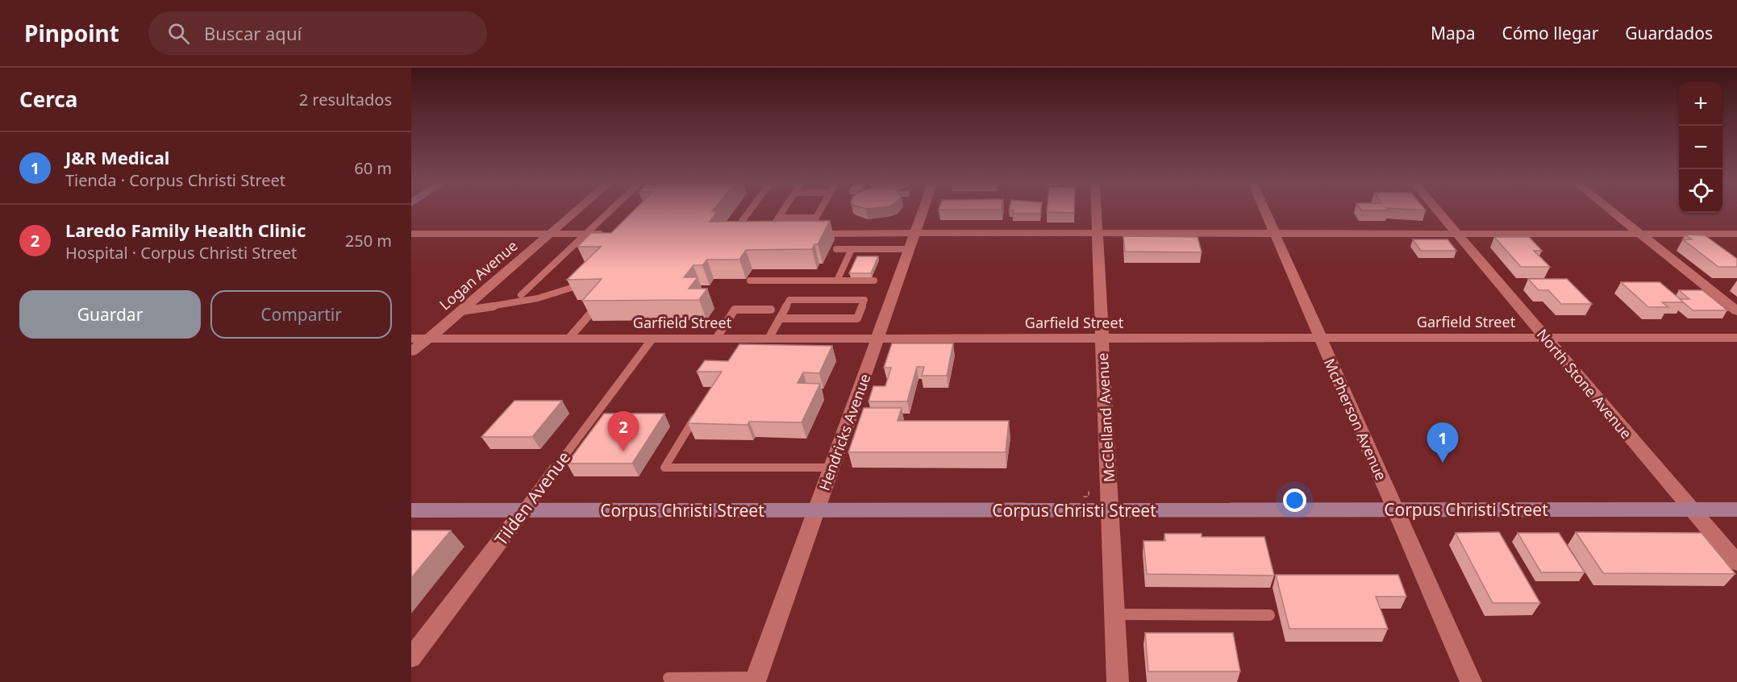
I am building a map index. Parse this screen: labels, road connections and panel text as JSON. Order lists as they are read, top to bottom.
{
  "streets": {
    "main road": ["Corpus Christi Street"],
    "street": [
      "Logan Avenue",
      "Garfield Street",
      "North Stone Avenue",
      "McClelland Avenue",
      "McPherson Avenue",
      "Hendricks Avenue",
      "Tilden Avenue"
    ]
  },
  "crossings": [
    ["Logan Avenue", "Garfield Street"],
    ["Garfield Street", "North Stone Avenue"],
    ["Garfield Street", "McClelland Avenue"],
    ["Garfield Street", "McPherson Avenue"],
    ["Garfield Street", "Hendricks Avenue"],
    ["Garfield Street", "Tilden Avenue"],
    ["North Stone Avenue", "Corpus Christi Street"],
    ["McClelland Avenue", "Corpus Christi Street"],
    ["McPherson Avenue", "Corpus Christi Street"],
    ["Hendricks Avenue", "Corpus Christi Street"],
    ["Tilden Avenue", "Corpus Christi Street"]
  ],
  "page": {
    "header": "Pinpoint",
    "search": "Buscar aquí",
    "nav": ["Mapa", "Cómo llegar", "Guardados"],
    "heading": ["Cerca", "2 resultados"],
    "map_buttons": ["+", "−"],
    "list": [
      {
        "mark": "1",
        "name": "J&R Medical",
        "note": "Tienda · Corpus Christi Street",
        "value": "60 m"
      },
      {
        "mark": "2",
        "name": "Laredo Family Health Clinic",
        "note": "Hospital · Corpus Christi Street",
        "value": "250 m"
      }
    ],
    "buttons": ["Guardar", "Compartir"],
    "pins": ["2", "1"]
  }
}
